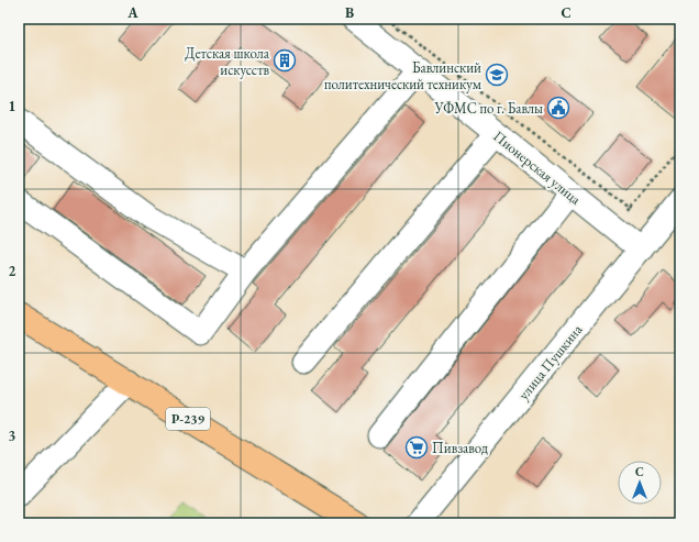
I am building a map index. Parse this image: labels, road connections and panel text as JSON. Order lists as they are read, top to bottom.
{
  "streets": {
    "highway": ["Р-239"],
    "street": ["Пионерская улица", "улица Пушкина"]
  },
  "crossings": [
    ["Пионерская улица", "улица Пушкина"]
  ],
  "places": {
    "building": ["Детская школа искусств"],
    "school or university": ["Бавлинский политехнический техникум"],
    "public building": ["УФМС по г. Бавлы"],
    "supermarket": ["Пивзавод"]
  },
  "north": "top",
  "grid": {
    "columns": ["A", "B", "C"],
    "rows": ["1", "2", "3"]
  }
}
